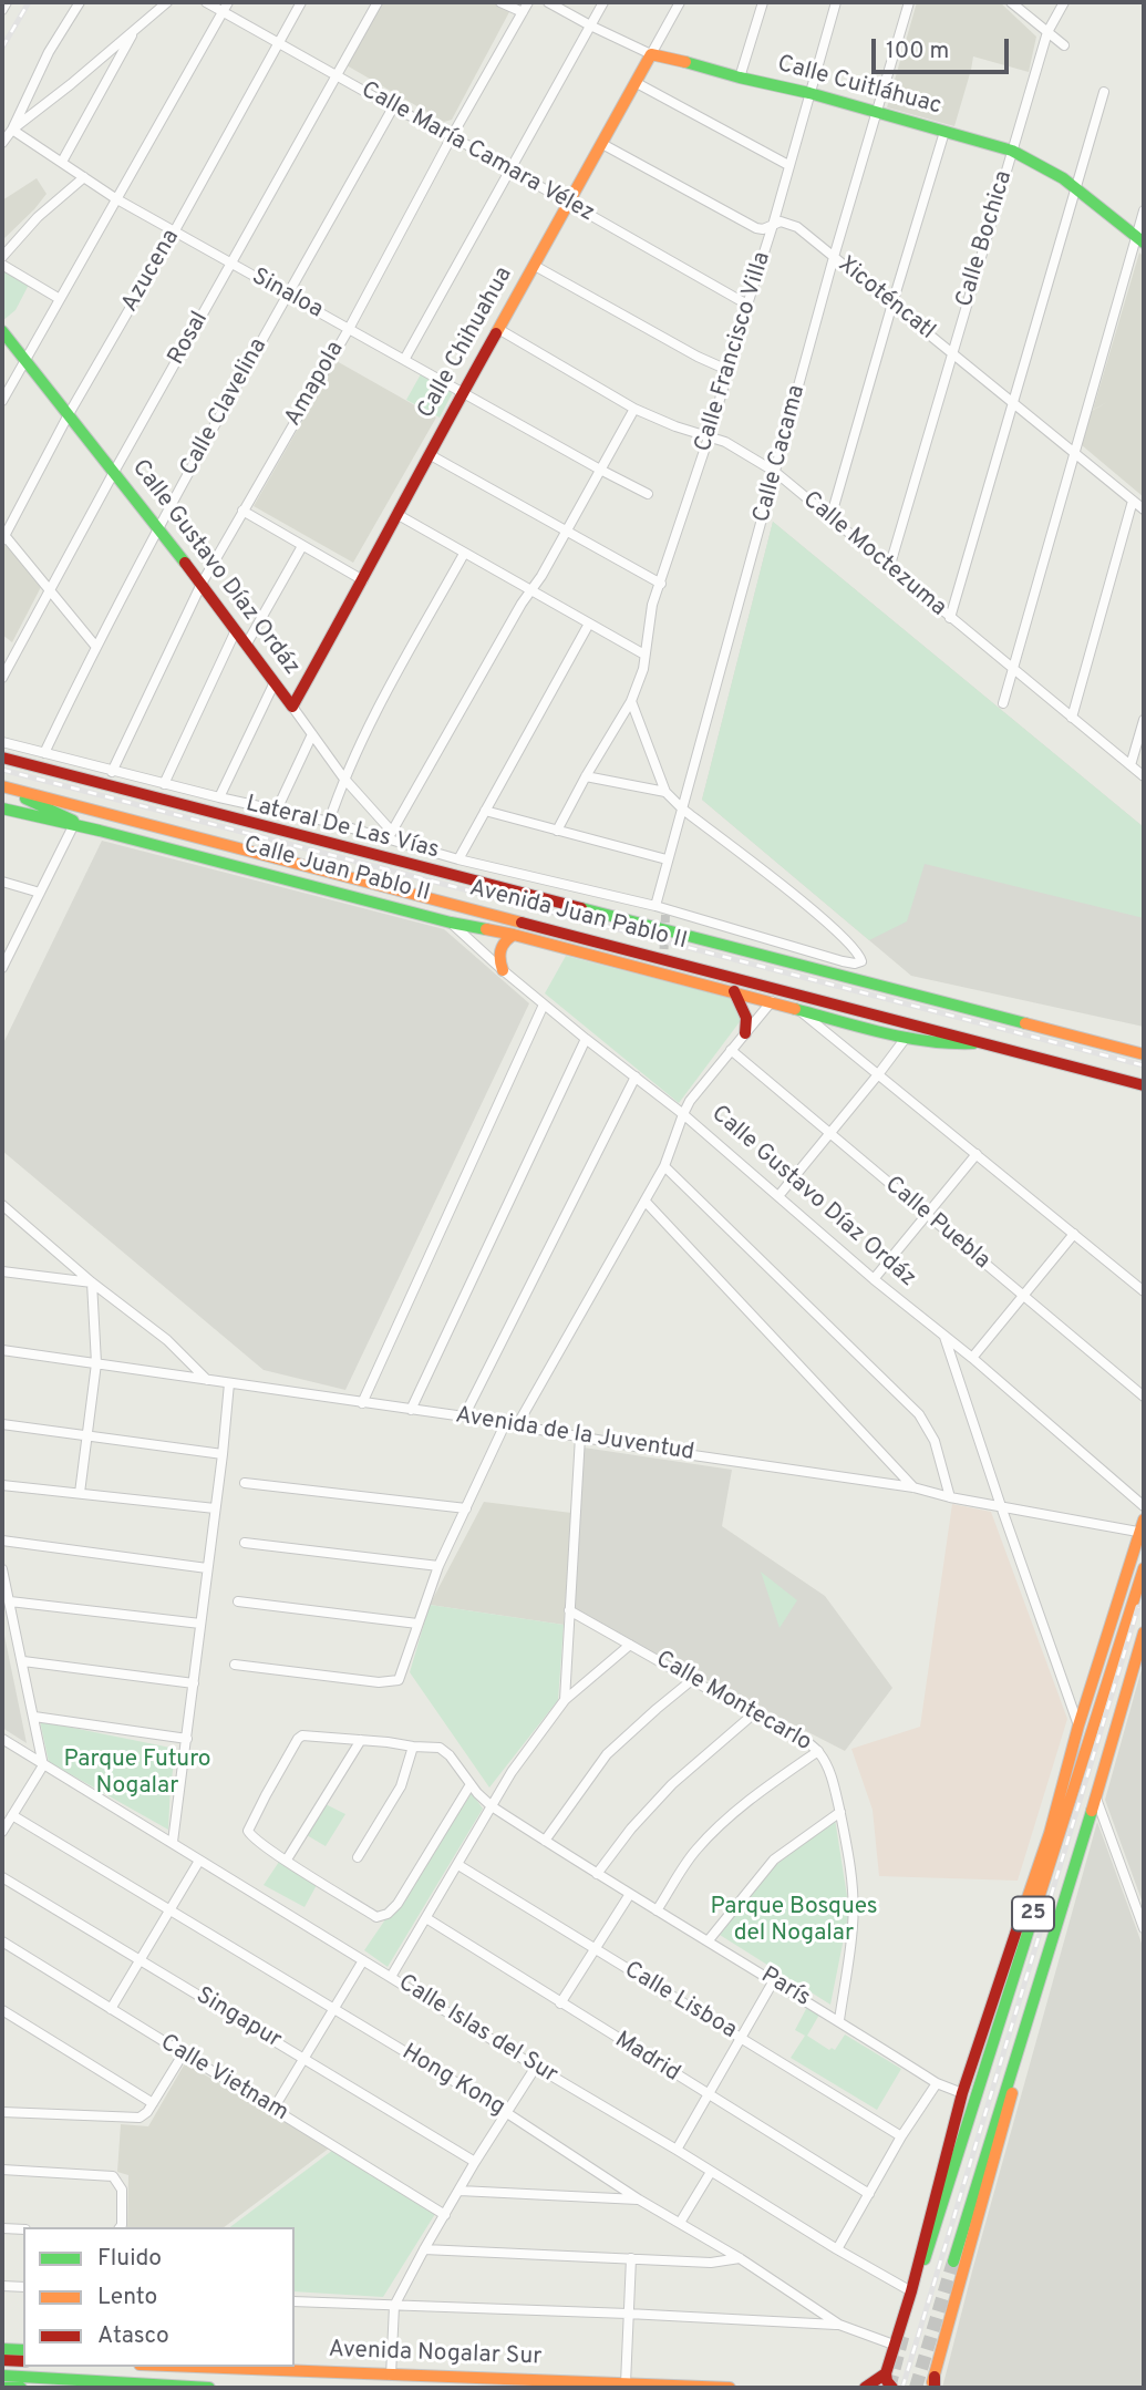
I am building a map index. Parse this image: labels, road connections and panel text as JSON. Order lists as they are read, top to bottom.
{
  "streets": {
    "main road": [
      "Calle Cuitláhuac",
      "Calle Chihuahua",
      "Calle Gustavo Díaz Ordáz",
      "Calle Juan Pablo II",
      "Avenida Juan Pablo II",
      "25",
      "Avenida Nogalar Sur"
    ],
    "street": [
      "Calle María Camara Vélez",
      "Calle Bochica",
      "Azucena",
      "Sinaloa",
      "Xicoténcatl",
      "Rosal",
      "Calle Francisco Villa",
      "Amapola",
      "Calle Clavelina",
      "Calle Cacama",
      "Calle Moctezuma",
      "Lateral De Las Vías",
      "Calle Puebla",
      "Avenida de la Juventud",
      "Calle Montecarlo",
      "París",
      "Calle Lisboa",
      "Singapur",
      "Calle Islas del Sur",
      "Madrid",
      "Calle Vietnam",
      "Hong Kong"
    ]
  },
  "crossings": [
    ["Calle Cuitláhuac", "Calle Bochica"],
    ["Calle Cuitláhuac", "Calle Chihuahua"],
    ["Calle Cuitláhuac", "Calle Francisco Villa"],
    ["Calle Cuitláhuac", "Calle Cacama"],
    ["Calle María Camara Vélez", "Azucena"],
    ["Calle María Camara Vélez", "Rosal"],
    ["Calle María Camara Vélez", "Calle Chihuahua"],
    ["Calle María Camara Vélez", "Calle Francisco Villa"],
    ["Calle María Camara Vélez", "Amapola"],
    ["Calle María Camara Vélez", "Calle Clavelina"],
    ["Calle Bochica", "Xicoténcatl"],
    ["Calle Bochica", "Calle Moctezuma"],
    ["Azucena", "Sinaloa"],
    ["Azucena", "Calle Gustavo Díaz Ordáz"],
    ["Sinaloa", "Rosal"],
    ["Sinaloa", "Calle Chihuahua"],
    ["Sinaloa", "Amapola"],
    ["Sinaloa", "Calle Clavelina"],
    ["Xicoténcatl", "Calle Chihuahua"],
    ["Xicoténcatl", "Calle Francisco Villa"],
    ["Xicoténcatl", "Calle Cacama"],
    ["Rosal", "Calle Gustavo Díaz Ordáz"],
    ["Calle Chihuahua", "Calle Moctezuma"],
    ["Calle Chihuahua", "Calle Gustavo Díaz Ordáz"],
    ["Calle Francisco Villa", "Calle Moctezuma"],
    ["Amapola", "Calle Gustavo Díaz Ordáz"],
    ["Amapola", "Lateral De Las Vías"],
    ["Calle Clavelina", "Calle Gustavo Díaz Ordáz"],
    ["Calle Clavelina", "Lateral De Las Vías"],
    ["Calle Cacama", "Calle Moctezuma"],
    ["Calle Cacama", "Lateral De Las Vías"],
    ["Calle Gustavo Díaz Ordáz", "Lateral De Las Vías"],
    ["Calle Gustavo Díaz Ordáz", "Calle Juan Pablo II"],
    ["Calle Juan Pablo II", "Avenida Juan Pablo II"],
    ["Calle Montecarlo", "París"]
  ],
  "parks": ["Parque Futuro Nogalar", "Parque Bosques del Nogalar"],
  "legend": ["Fluido", "Lento", "Atasco"],
  "scale_bar": "100 m"
}
